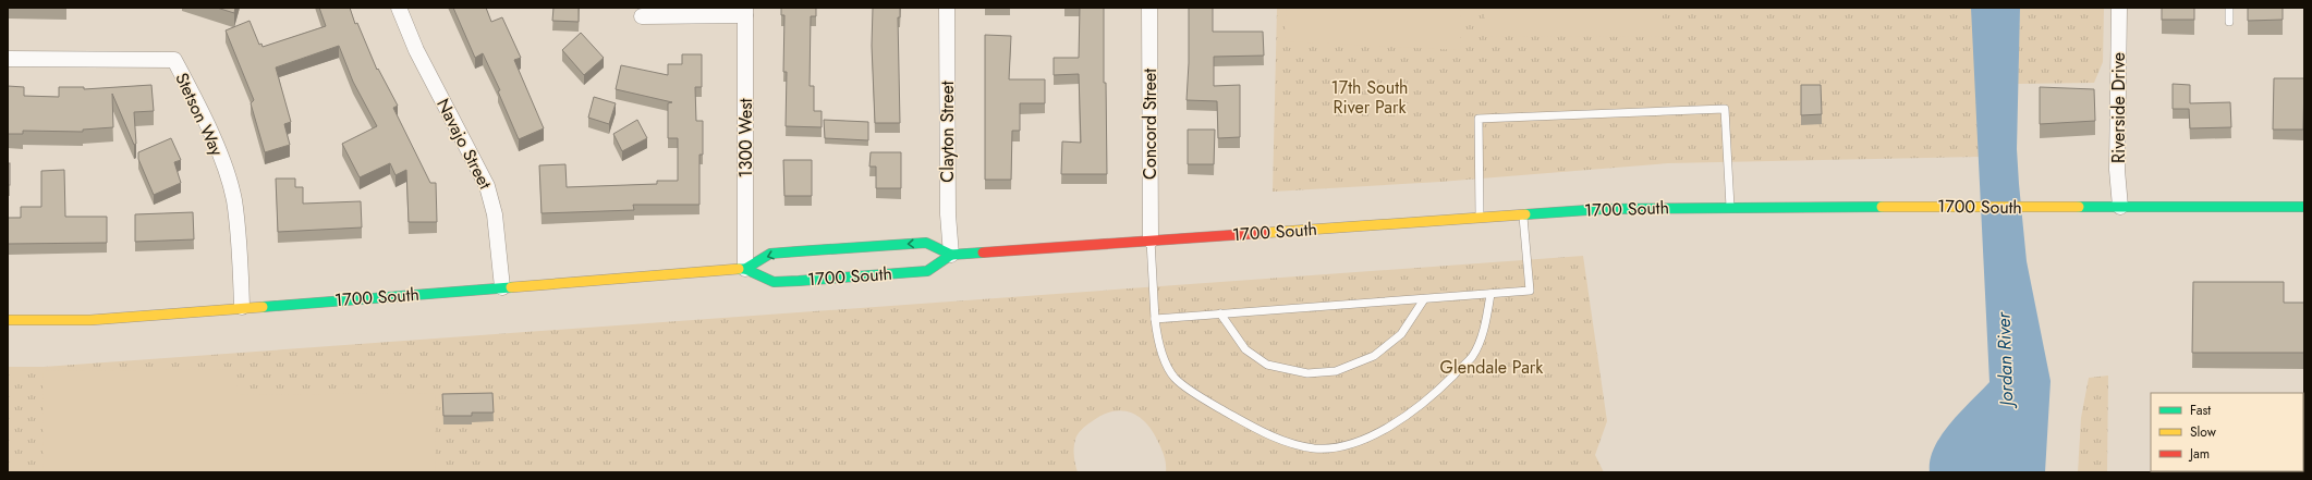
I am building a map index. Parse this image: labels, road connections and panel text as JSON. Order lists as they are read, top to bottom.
{
  "streets": {
    "street": [
      "Riverside Drive",
      "Stetson Way",
      "Concord Street",
      "Clayton Street",
      "1300 West",
      "Navajo Street",
      "1700 South"
    ]
  },
  "crossings": [
    ["Riverside Drive", "1700 South"],
    ["Stetson Way", "1700 South"],
    ["Concord Street", "1700 South"],
    ["Clayton Street", "1700 South"],
    ["1300 West", "1700 South"],
    ["Navajo Street", "1700 South"]
  ],
  "water": ["Jordan River"],
  "parks": ["17th South River Park", "Glendale Park"],
  "legend": ["Fast", "Slow", "Jam"]
}
